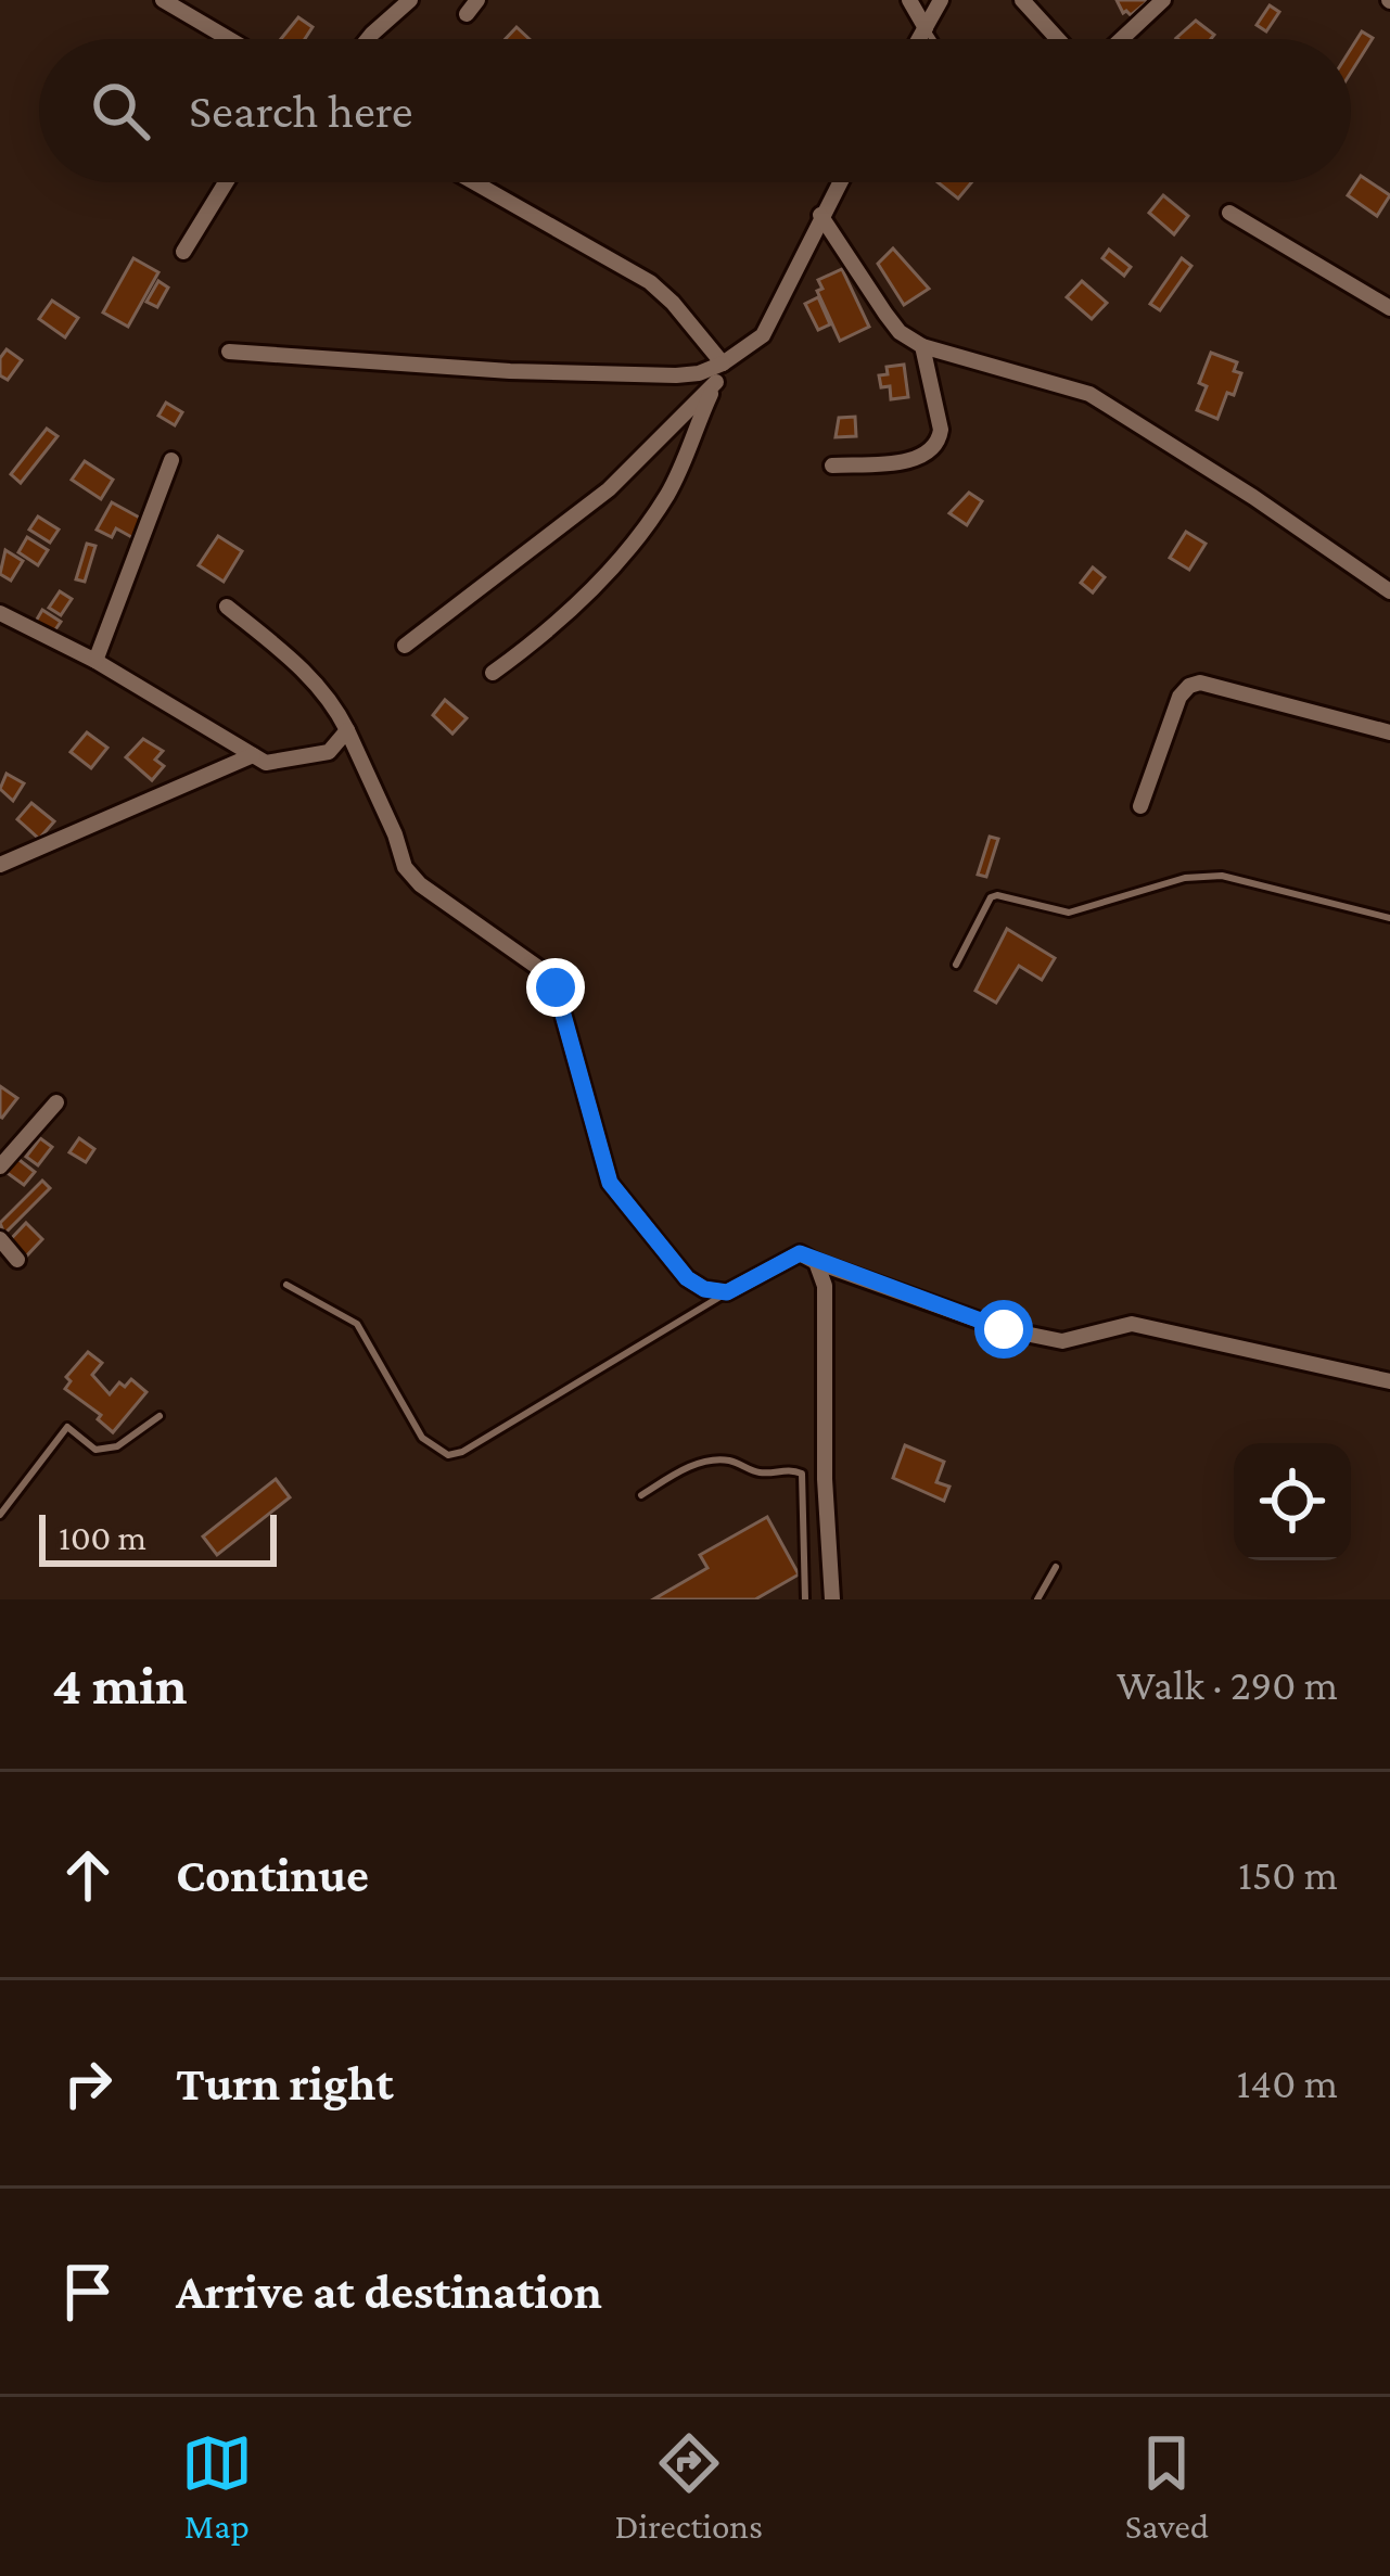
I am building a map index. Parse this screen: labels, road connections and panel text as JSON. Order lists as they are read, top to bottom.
{
  "scale_bar": "100 m",
  "page": {
    "search": "Search here",
    "scale": "100 m",
    "heading": ["4 min", "Walk · 290 m"],
    "list": [
      ["Continue", "150 m"],
      ["Turn right", "140 m"],
      "Arrive at destination"
    ],
    "nav": ["Map", "Directions", "Saved"]
  }
}
